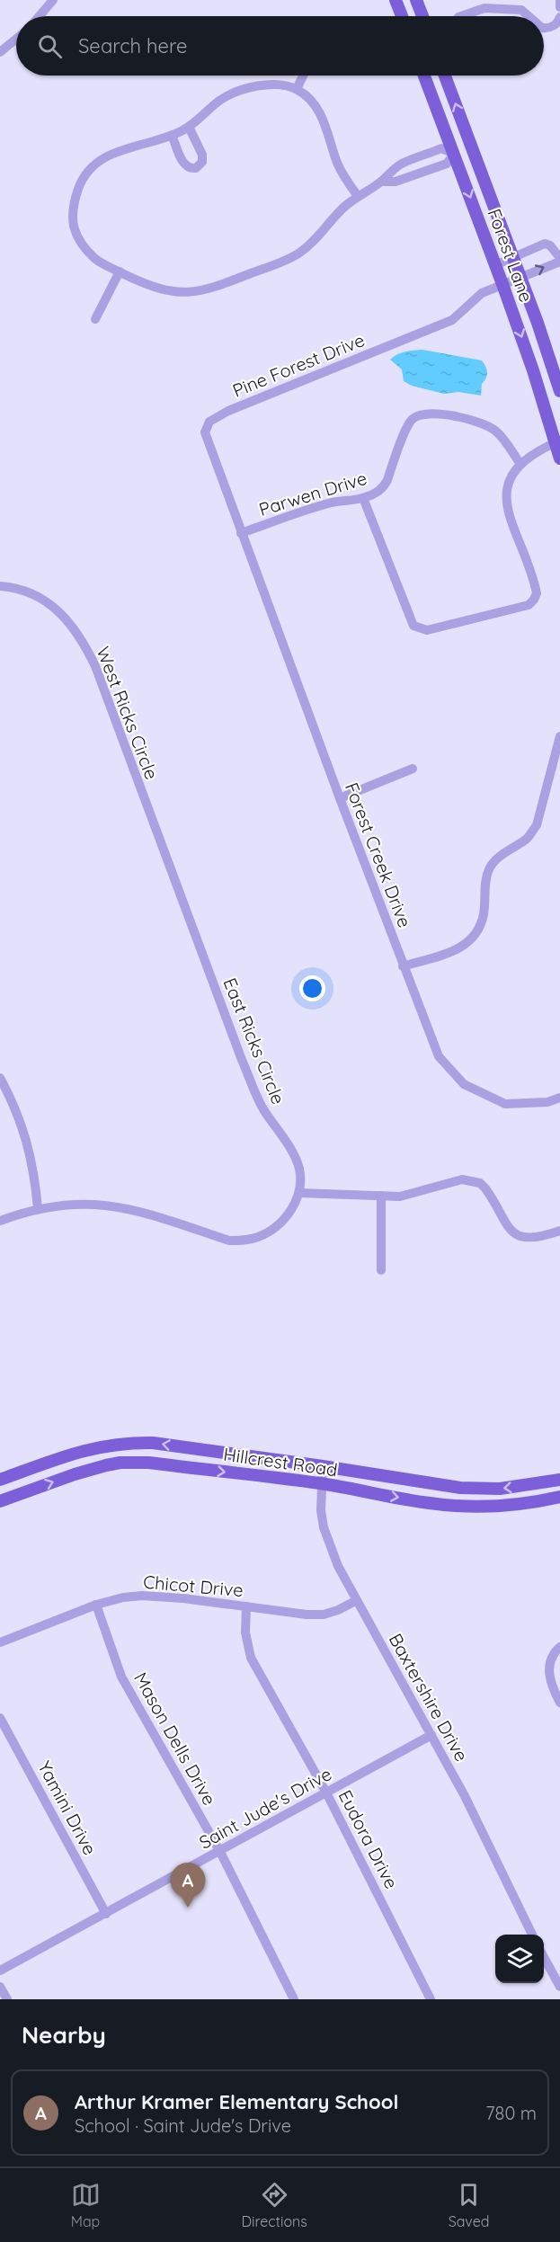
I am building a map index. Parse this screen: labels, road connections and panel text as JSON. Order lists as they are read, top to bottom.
{
  "streets": {
    "main road": ["Forest Lane", "Hillcrest Road"],
    "street": [
      "Pine Forest Drive",
      "Parwen Drive",
      "West Ricks Circle",
      "Forest Creek Drive",
      "East Ricks Circle",
      "Chicot Drive",
      "Baxtershire Drive",
      "Mason Dells Drive",
      "Yamini Drive",
      "Saint Jude's Drive",
      "Eudora Drive"
    ]
  },
  "crossings": [
    ["Forest Lane", "Pine Forest Drive"],
    ["Pine Forest Drive", "Parwen Drive"],
    ["Pine Forest Drive", "Forest Creek Drive"],
    ["Parwen Drive", "Forest Creek Drive"],
    ["West Ricks Circle", "East Ricks Circle"],
    ["Hillcrest Road", "Baxtershire Drive"],
    ["Chicot Drive", "Baxtershire Drive"],
    ["Chicot Drive", "Mason Dells Drive"],
    ["Chicot Drive", "Eudora Drive"],
    ["Baxtershire Drive", "Saint Jude's Drive"],
    ["Mason Dells Drive", "Saint Jude's Drive"],
    ["Yamini Drive", "Saint Jude's Drive"],
    ["Saint Jude's Drive", "Eudora Drive"]
  ],
  "page": {
    "search": "Search here",
    "pins": "A",
    "heading": "Nearby",
    "list": [
      {
        "mark": "A",
        "name": "Arthur Kramer Elementary School",
        "note": "School · Saint Jude's Drive",
        "value": "780 m"
      }
    ],
    "nav": ["Map", "Directions", "Saved"]
  }
}
